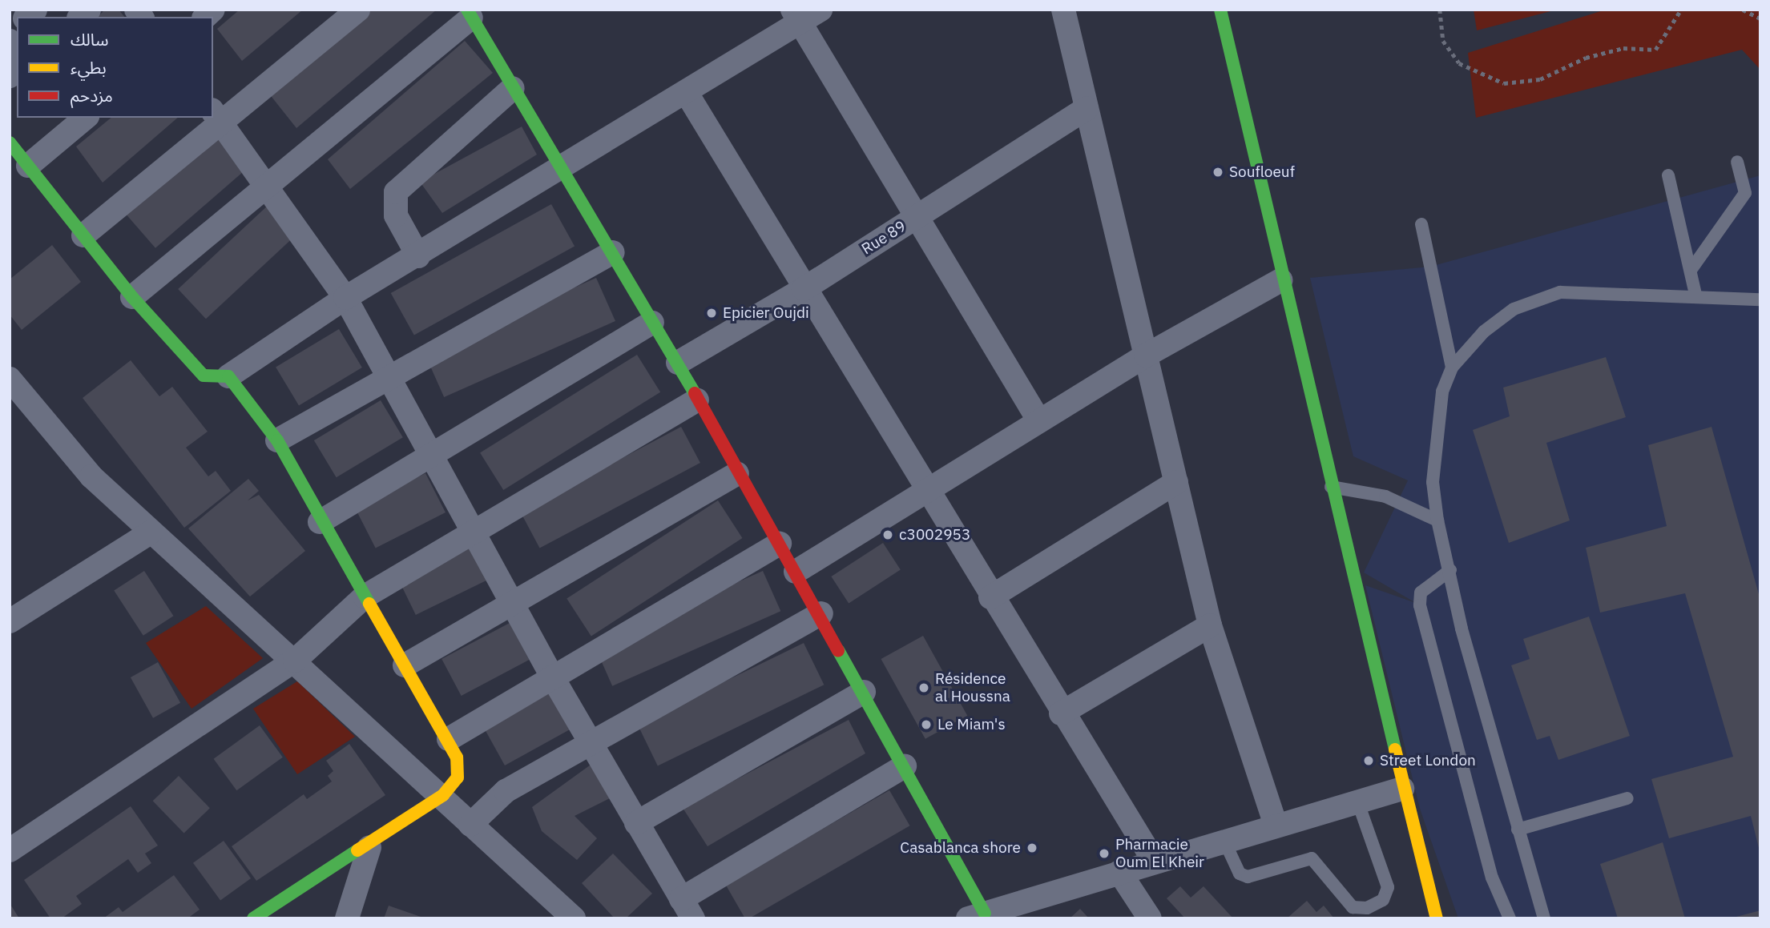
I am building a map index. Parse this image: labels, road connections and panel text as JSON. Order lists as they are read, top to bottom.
{
  "streets": {
    "street": ["Rue 89"]
  },
  "places": [
    "Soufloeuf",
    "Epicier Oujdi",
    "c3002953",
    "Résidence al Houssna",
    "Le Miam's",
    "Street London",
    "Casablanca shore",
    "Pharmacie Oum El Kheir"
  ],
  "legend": ["سالك", "بطيء", "مزدحم"]
}
